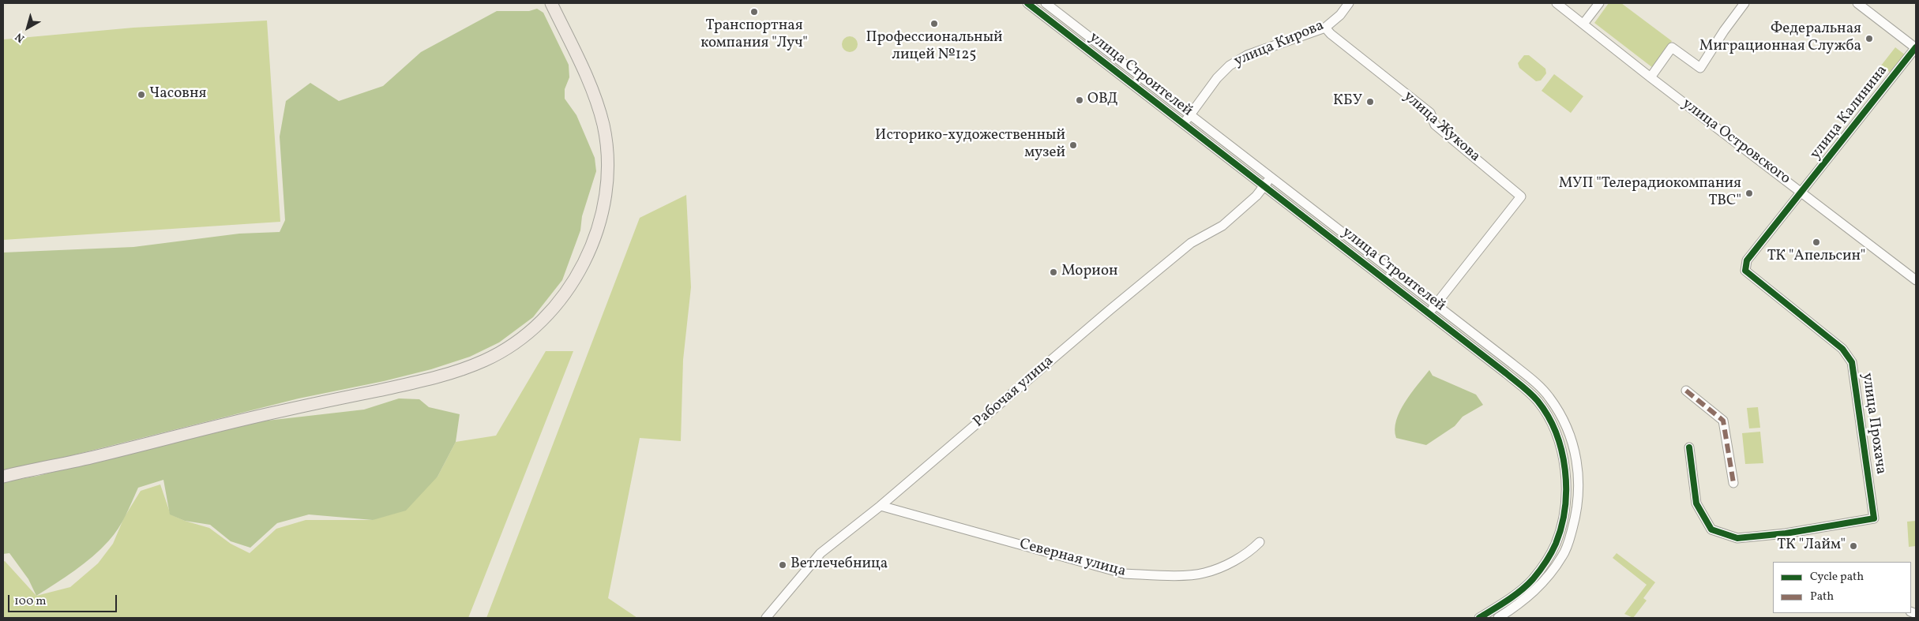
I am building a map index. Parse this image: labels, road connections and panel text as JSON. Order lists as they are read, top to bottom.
{
  "streets": {
    "street": [
      "улица Кирова",
      "улица Строителей",
      "улица Калинина",
      "улица Жукова",
      "улица Островского",
      "Рабочая улица",
      "улица Прохача",
      "Северная улица"
    ]
  },
  "crossings": [
    ["улица Кирова", "улица Строителей"],
    ["улица Кирова", "улица Жукова"],
    ["улица Строителей", "улица Жукова"],
    ["улица Строителей", "Рабочая улица"],
    ["улица Калинина", "улица Островского"],
    ["улица Калинина", "улица Прохача"],
    ["Рабочая улица", "Северная улица"]
  ],
  "places": [
    "Транспортная компания \"Луч\"",
    "Профессиональный лицей №125",
    "Федеральная Миграционная Служба",
    "Часовня",
    "ОВД",
    "КБУ",
    "Историко-художественный музей",
    "МУП \"Телерадиокомпания ТВС\"",
    "ТК \"Апельсин\"",
    "Морион",
    "ТК \"Лайм\"",
    "Ветлечебница"
  ],
  "legend": ["Cycle path", "Path"],
  "scale_bar": "100 m",
  "north": "bottom left"
}
